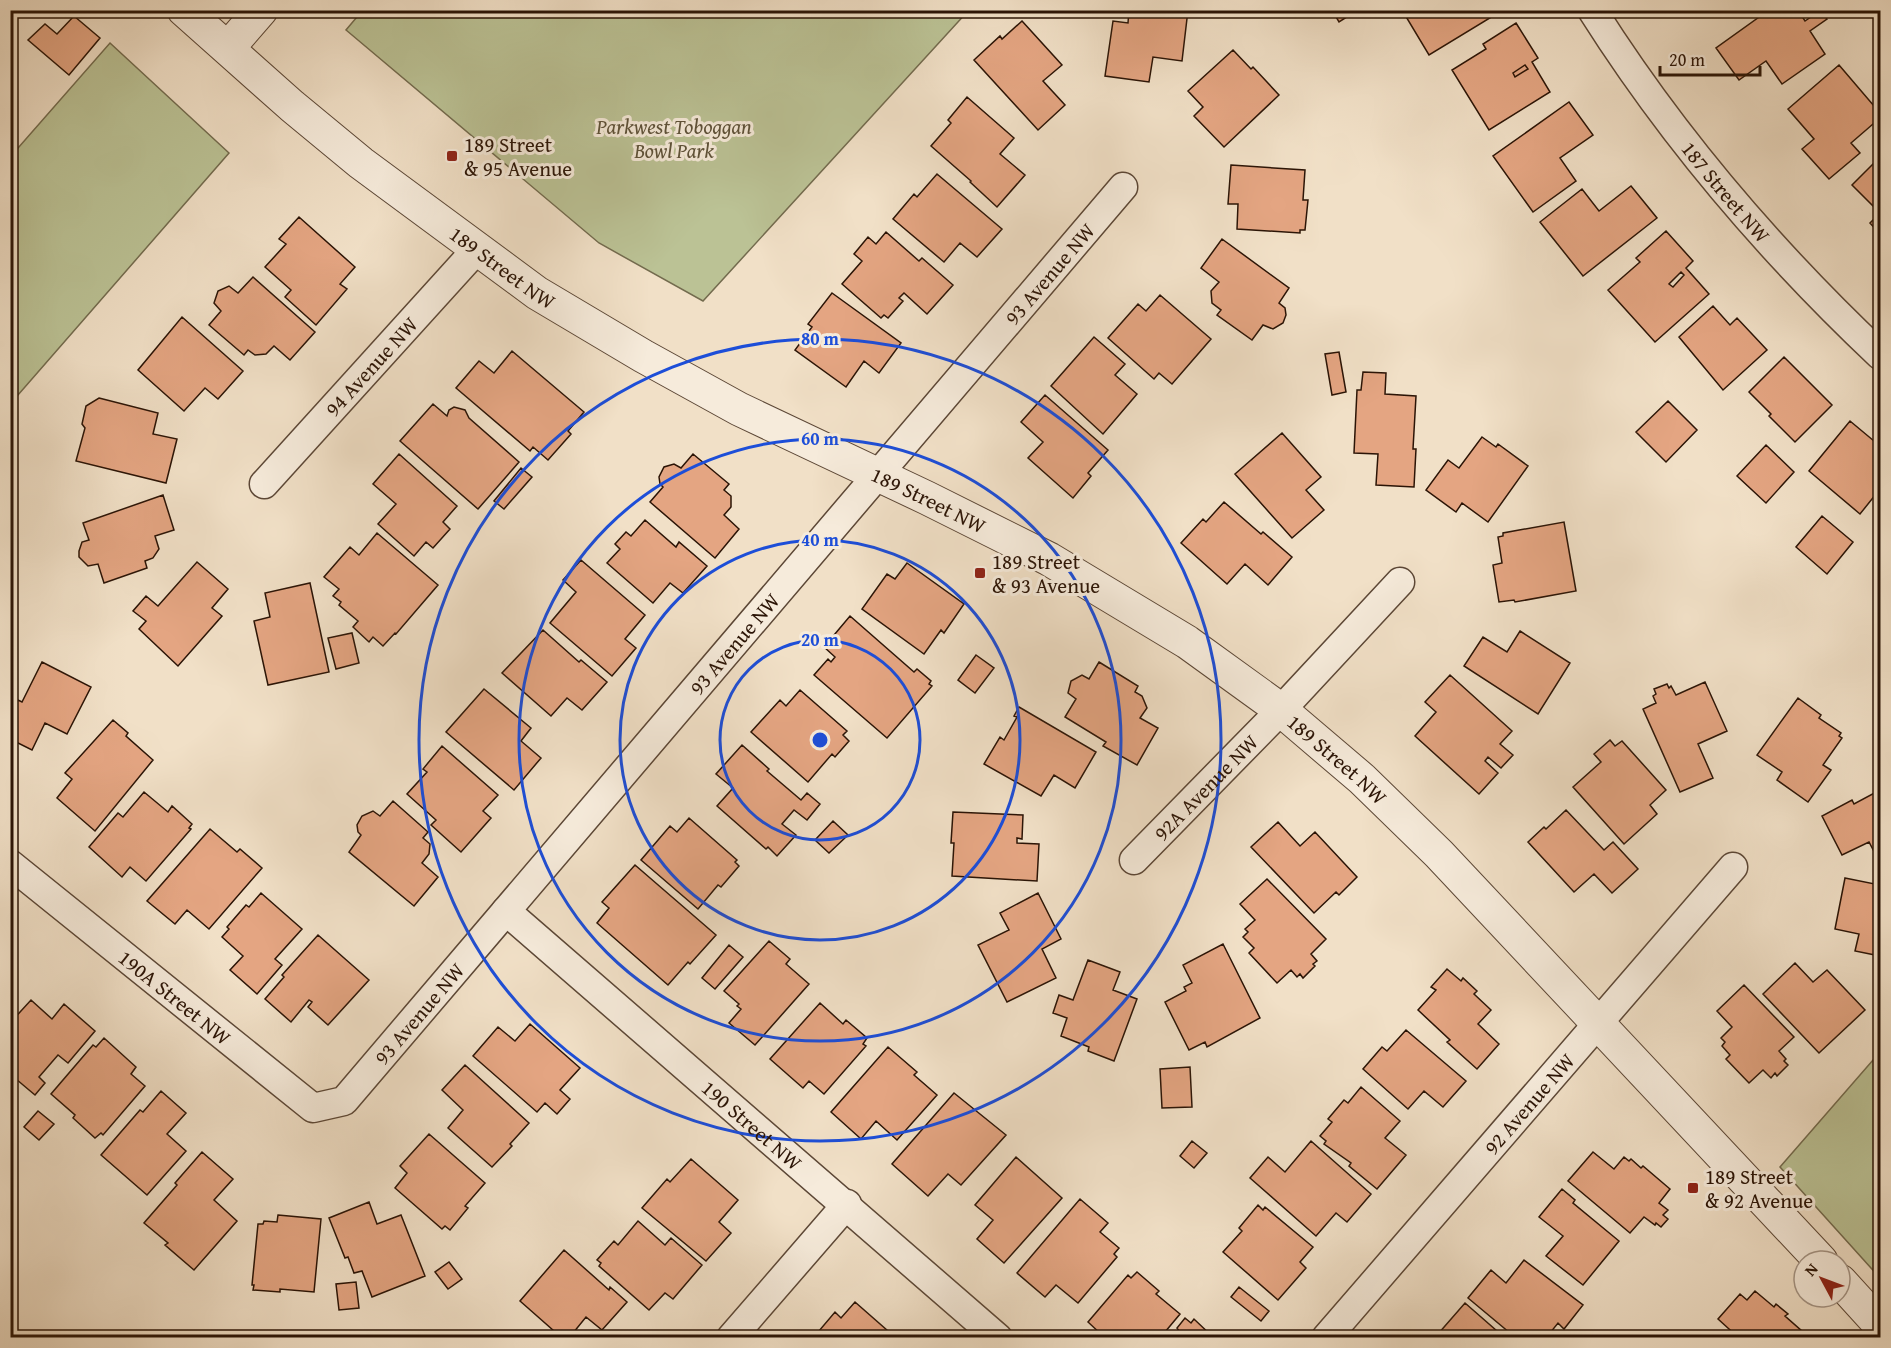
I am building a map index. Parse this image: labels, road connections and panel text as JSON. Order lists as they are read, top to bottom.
{
  "streets": {
    "street": [
      "187 Street NW",
      "189 Street NW",
      "93 Avenue NW",
      "94 Avenue NW",
      "92A Avenue NW",
      "190A Street NW",
      "92 Avenue NW",
      "190 Street NW"
    ]
  },
  "crossings": [
    ["189 Street NW", "93 Avenue NW"],
    ["189 Street NW", "94 Avenue NW"],
    ["189 Street NW", "92A Avenue NW"],
    ["189 Street NW", "92 Avenue NW"],
    ["93 Avenue NW", "190A Street NW"],
    ["93 Avenue NW", "190 Street NW"]
  ],
  "parks": ["Parkwest Toboggan Bowl Park"],
  "places": {
    "transit": ["189 Street & 95 Avenue", "189 Street & 93 Avenue", "189 Street & 92 Avenue"]
  },
  "scale_bar": "20 m",
  "north": "top left",
  "rings": [
    "80 m",
    "60 m",
    "40 m",
    "20 m"
  ]
}
